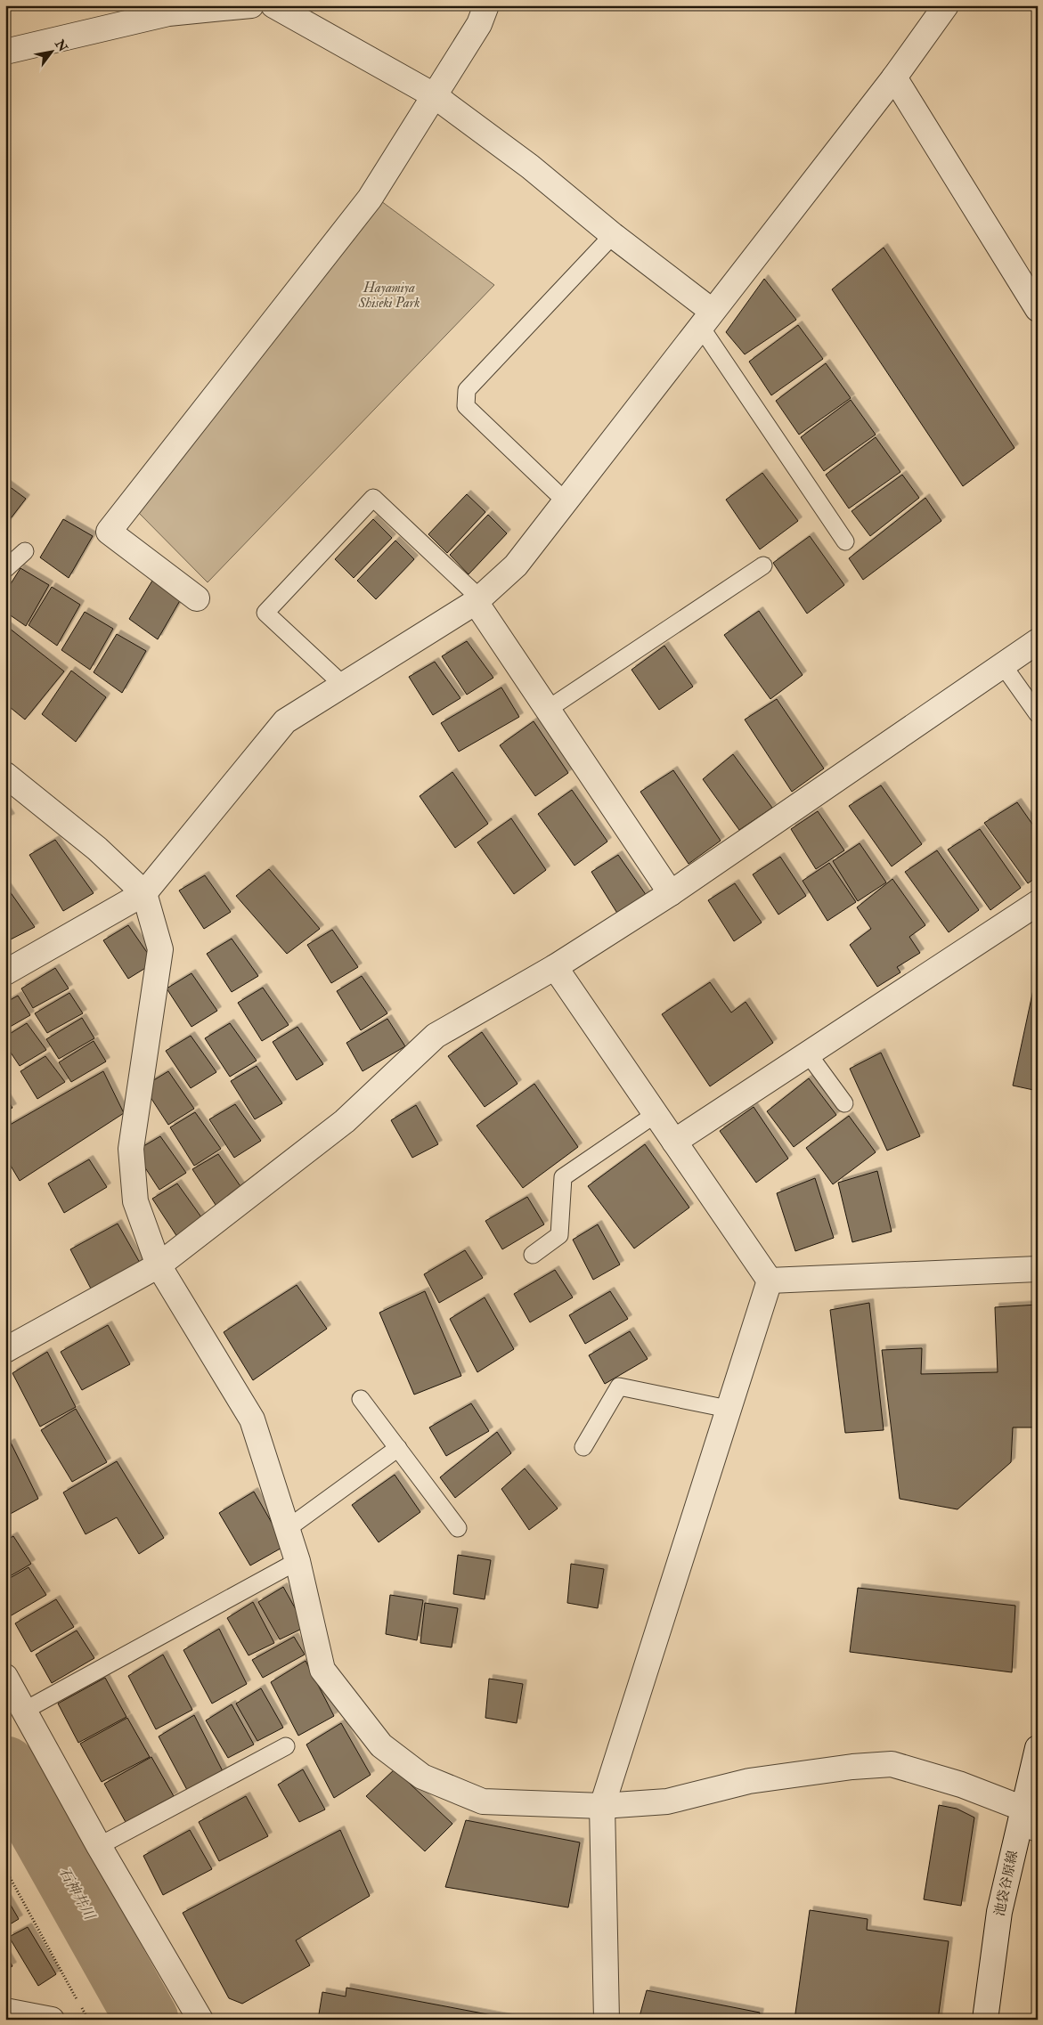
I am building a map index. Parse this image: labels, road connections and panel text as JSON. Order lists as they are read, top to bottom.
{
  "streets": {
    "street": ["池袋谷原線"]
  },
  "water": ["石神井川"],
  "parks": ["Hayamiya Shiseki Park"],
  "north": "top right"
}
